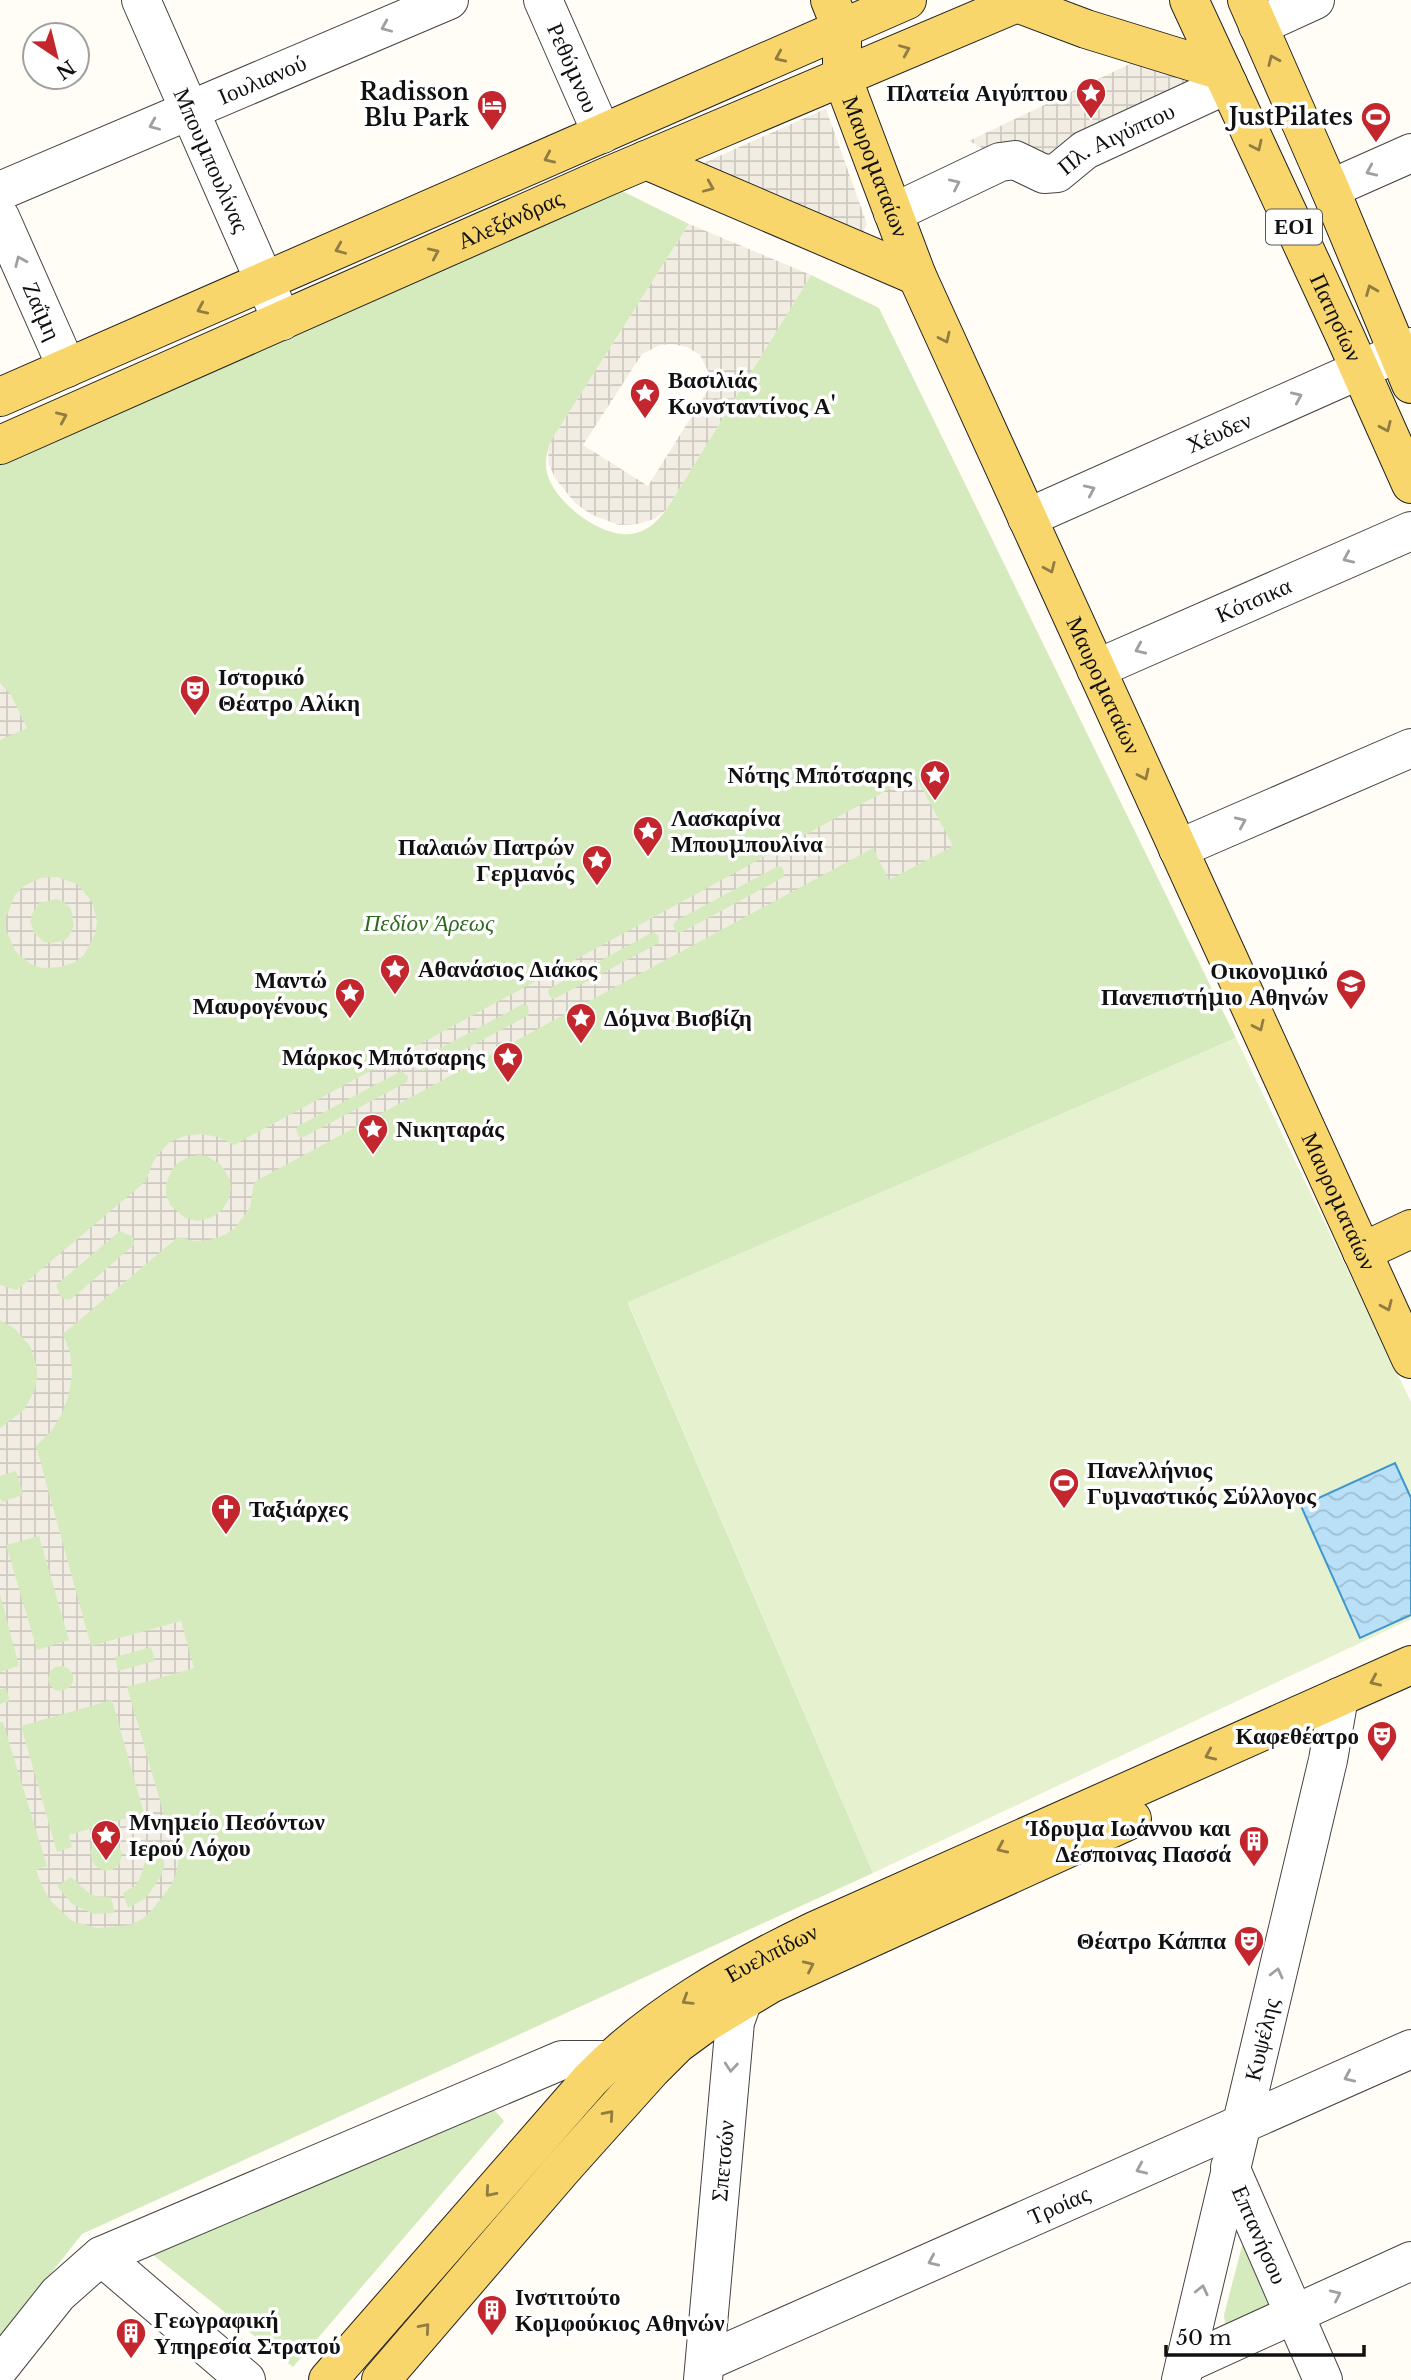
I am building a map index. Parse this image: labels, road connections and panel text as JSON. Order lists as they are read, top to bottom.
{
  "streets": {
    "main road": [
      "Μαυροματαίων",
      "Αλεξάνδρας",
      "ΕΟ1",
      "Πατησίων",
      "Ευελπίδων"
    ],
    "street": [
      "Ρεθύμνου",
      "Ιουλιανού",
      "Πλ. Αιγύπτου",
      "Μπουμπουλίνας",
      "Ζαΐμη",
      "Χέυδεν",
      "Κότσικα",
      "Κυψέλης",
      "Σπετσών",
      "Τροίας",
      "Επτανήσου"
    ]
  },
  "crossings": [
    ["Ρεθύμνου", "Αλεξάνδρας"],
    ["Ιουλιανού", "Μπουμπουλίνας"],
    ["Πλ. Αιγύπτου", "Μαυροματαίων"],
    ["Πλ. Αιγύπτου", "Πατησίων"],
    ["Μπουμπουλίνας", "Αλεξάνδρας"],
    ["Μαυροματαίων", "Αλεξάνδρας"],
    ["Μαυροματαίων", "Χέυδεν"],
    ["Μαυροματαίων", "Κότσικα"],
    ["Αλεξάνδρας", "Ζαΐμη"],
    ["Πατησίων", "Χέυδεν"],
    ["Ευελπίδων", "Κυψέλης"],
    ["Ευελπίδων", "Σπετσών"],
    ["Κυψέλης", "Τροίας"],
    ["Κυψέλης", "Επτανήσου"],
    ["Σπετσών", "Τροίας"]
  ],
  "one_way": [
    "Ιουλιανού",
    "Πλ. Αιγύπτου",
    "Μαυροματαίων",
    "Ζαΐμη",
    "Χέυδεν",
    "Κυψέλης",
    "Σπετσών"
  ],
  "parks": ["Πεδίον Άρεως"],
  "places": {
    "place": [
      "Πλατεία Αιγύπτου",
      "Βασιλιάς Κωνσταντίνος Α'",
      "Νότης Μπότσαρης",
      "Λασκαρίνα Μπουμπουλίνα",
      "Παλαιών Πατρών Γερμανός",
      "Αθανάσιος Διάκος",
      "Μαντώ Μαυρογένους",
      "Δόμνα Βισβίζη",
      "Μάρκος Μπότσαρης",
      "Νικηταράς",
      "Μνημείο Πεσόντων Ιερού Λόχου"
    ],
    "hotel": ["Radisson Blu Park"],
    "sports": ["JustPilates", "Πανελλήνιος Γυμναστικός Σύλλογος"],
    "theatre": ["Ιστορικό Θέατρο Αλίκη", "Καφεθέατρο", "Θέατρο Κάππα"],
    "school or university": ["Οικονομικό Πανεπιστήμιο Αθηνών"],
    "church": ["Ταξιάρχες"],
    "building": ["Ίδρυμα Ιωάννου και Δέσποινας Πασσά", "Ινστιτούτο Κομφούκιος Αθηνών", "Γεωγραφική Υπηρεσία Στρατού"]
  },
  "scale_bar": "50 m",
  "north": "bottom right"
}
